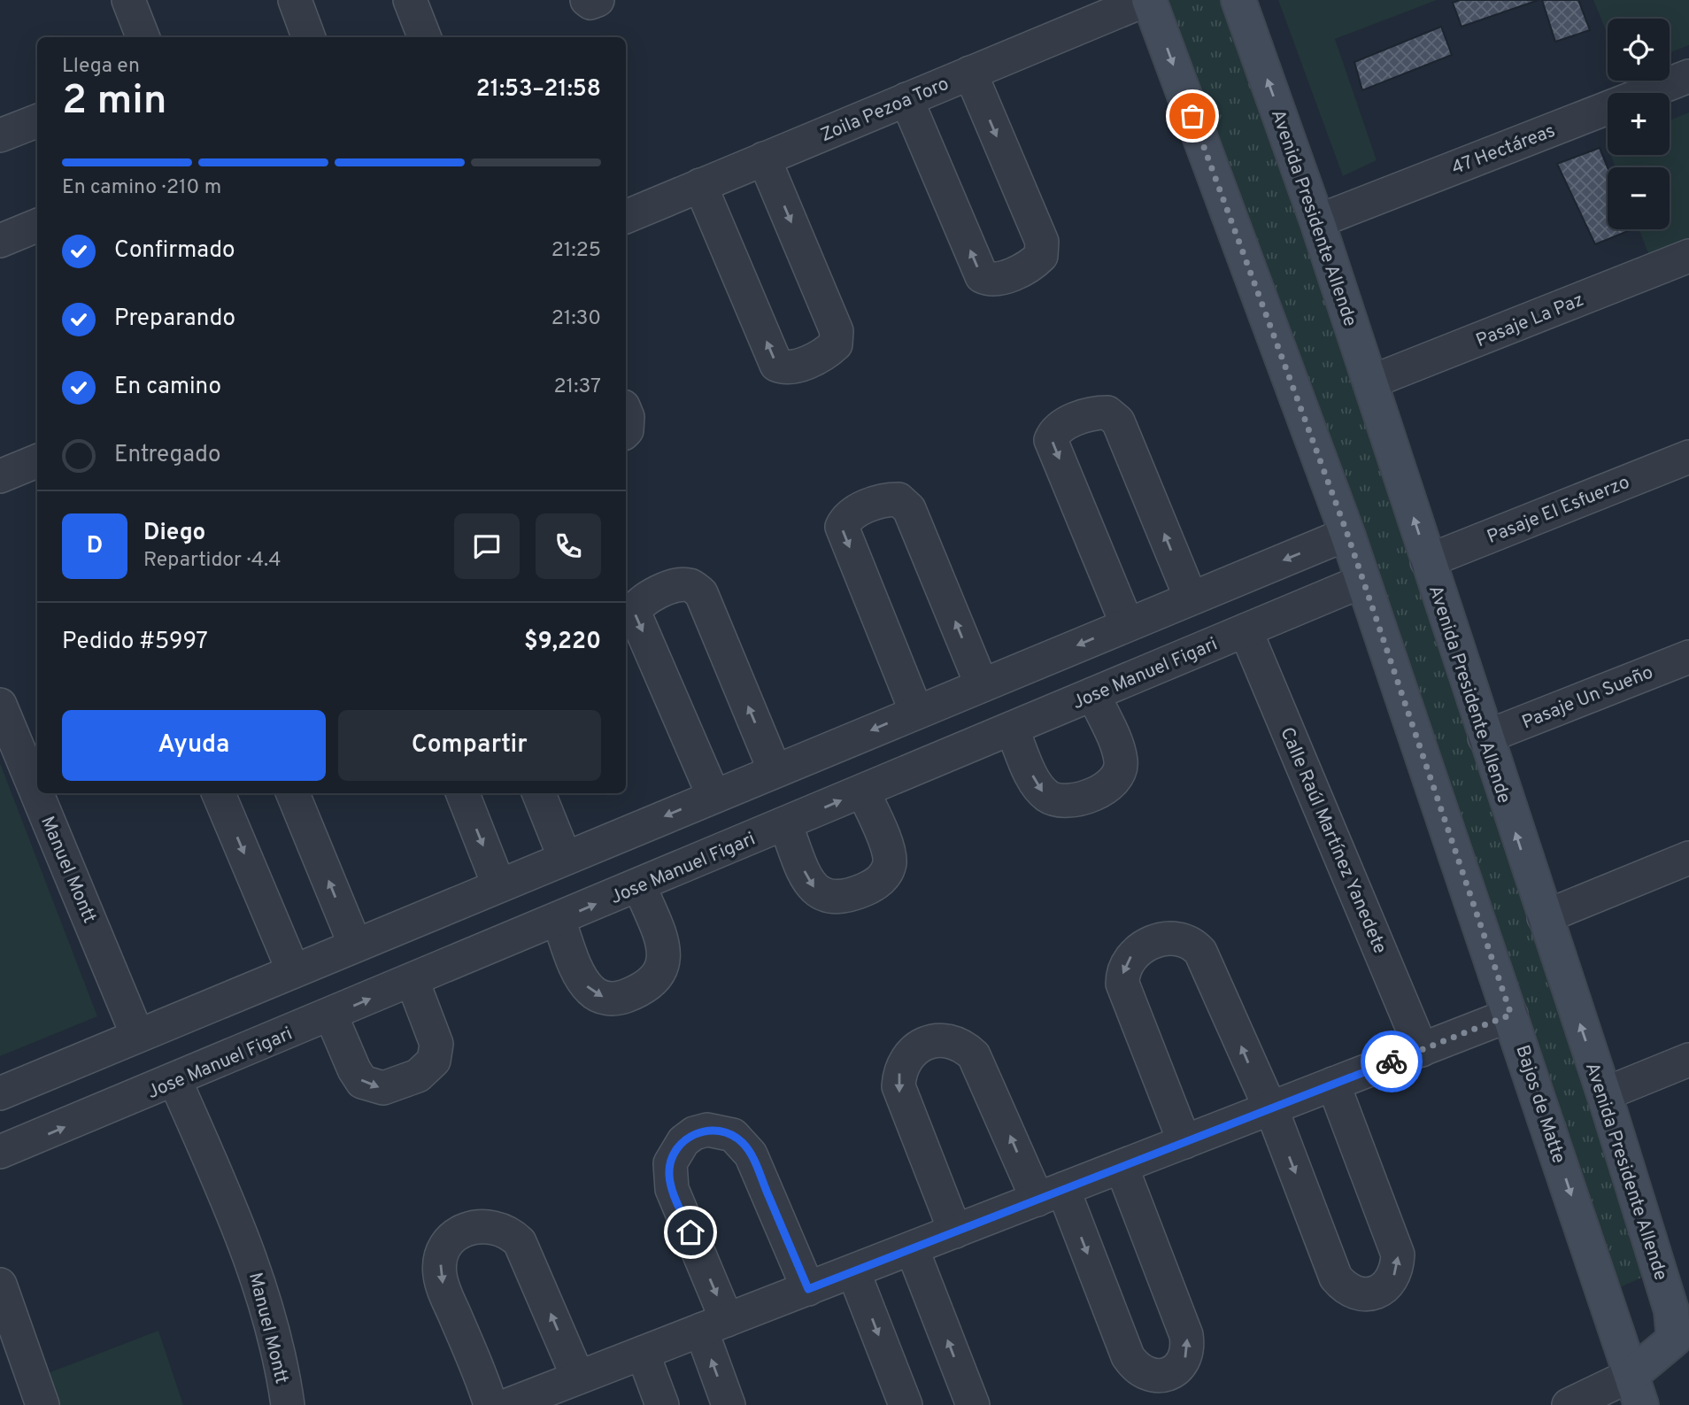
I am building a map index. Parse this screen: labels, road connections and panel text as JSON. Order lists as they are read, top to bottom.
{
  "streets": {
    "main road": ["Avenida Presidente Allende", "Bajos de Matte"],
    "street": [
      "Zoila Pezoa Toro",
      "47 Hectáreas",
      "Pasaje La Paz",
      "Pasaje El Esfuerzo",
      "Jose Manuel Figari",
      "Pasaje Un Sueño",
      "Calle Raúl Martínez Yanedete",
      "Manuel Montt"
    ]
  },
  "crossings": [
    ["Zoila Pezoa Toro", "Bajos de Matte"],
    ["47 Hectáreas", "Avenida Presidente Allende"],
    ["Avenida Presidente Allende", "Pasaje La Paz"],
    ["Avenida Presidente Allende", "Pasaje El Esfuerzo"],
    ["Avenida Presidente Allende", "Pasaje Un Sueño"],
    ["Avenida Presidente Allende", "Bajos de Matte"],
    ["Jose Manuel Figari", "Calle Raúl Martínez Yanedete"],
    ["Jose Manuel Figari", "Manuel Montt"],
    ["Jose Manuel Figari", "Bajos de Matte"]
  ],
  "one_way": ["Avenida Presidente Allende", "Bajos de Matte"],
  "page": {
    "map_buttons": ["+", "−"],
    "heading": ["2 min", "Llega en", "21:53–21:58"],
    "panel": [
      "Diego",
      "Repartidor · 4.4",
      "Pedido #5997",
      "$9,220"
    ],
    "bar": "En camino · 210 m",
    "list": [
      ["Confirmado", "21:25"],
      ["Preparando", "21:30"],
      ["En camino", "21:37"],
      "Entregado"
    ],
    "round": "D",
    "buttons": ["Ayuda", "Compartir"]
  }
}
